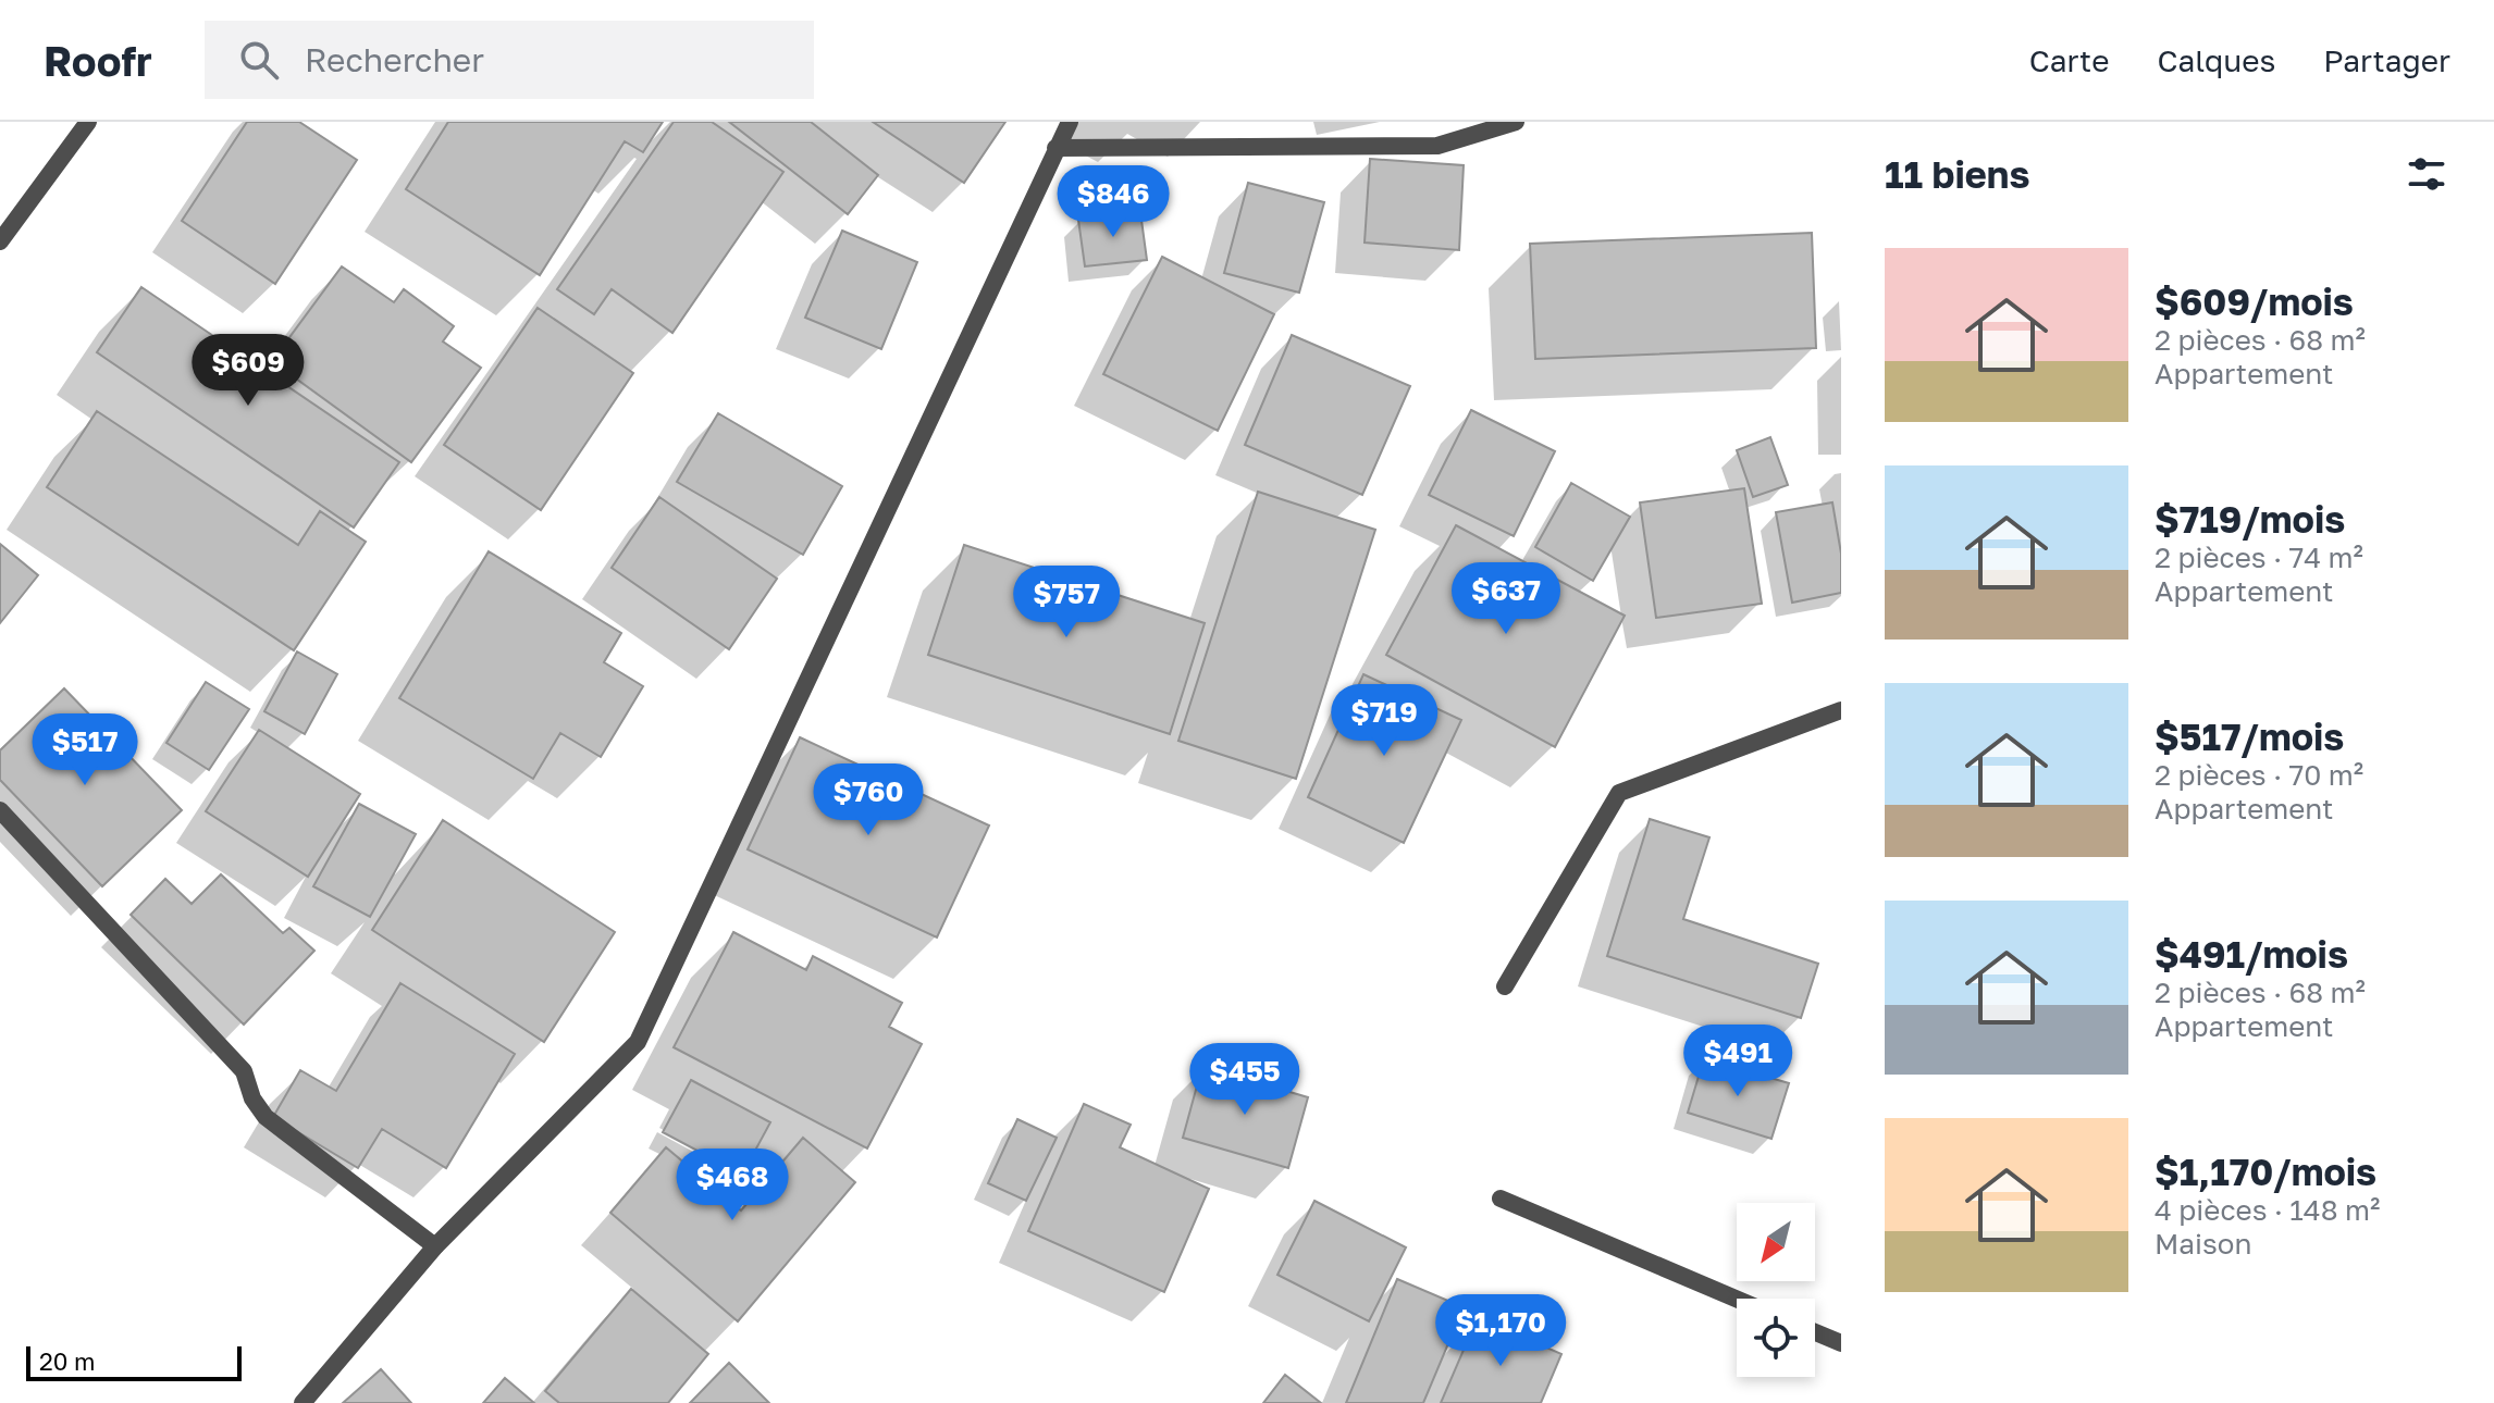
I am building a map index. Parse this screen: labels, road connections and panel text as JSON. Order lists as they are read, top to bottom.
{
  "scale_bar": "20 m",
  "north": "bottom left",
  "page": {
    "header": "Roofr",
    "search": "Rechercher",
    "nav": ["Carte", "Calques", "Partager"],
    "heading": "11 biens",
    "price": [
      "$846",
      "$609",
      "$637",
      "$757",
      "$719",
      "$517",
      "$760",
      "$491",
      "$455",
      "$468",
      "$1,170"
    ],
    "list": [
      {
        "name": "$609/mois",
        "note": "2 pièces · 68 m² · Appartement"
      },
      {
        "name": "$719/mois",
        "note": "2 pièces · 74 m² · Appartement"
      },
      {
        "name": "$517/mois",
        "note": "2 pièces · 70 m² · Appartement"
      },
      {
        "name": "$491/mois",
        "note": "2 pièces · 68 m² · Appartement"
      },
      {
        "name": "$1,170/mois",
        "note": "4 pièces · 148 m² · Maison"
      }
    ],
    "scale": "20 m"
  }
}
